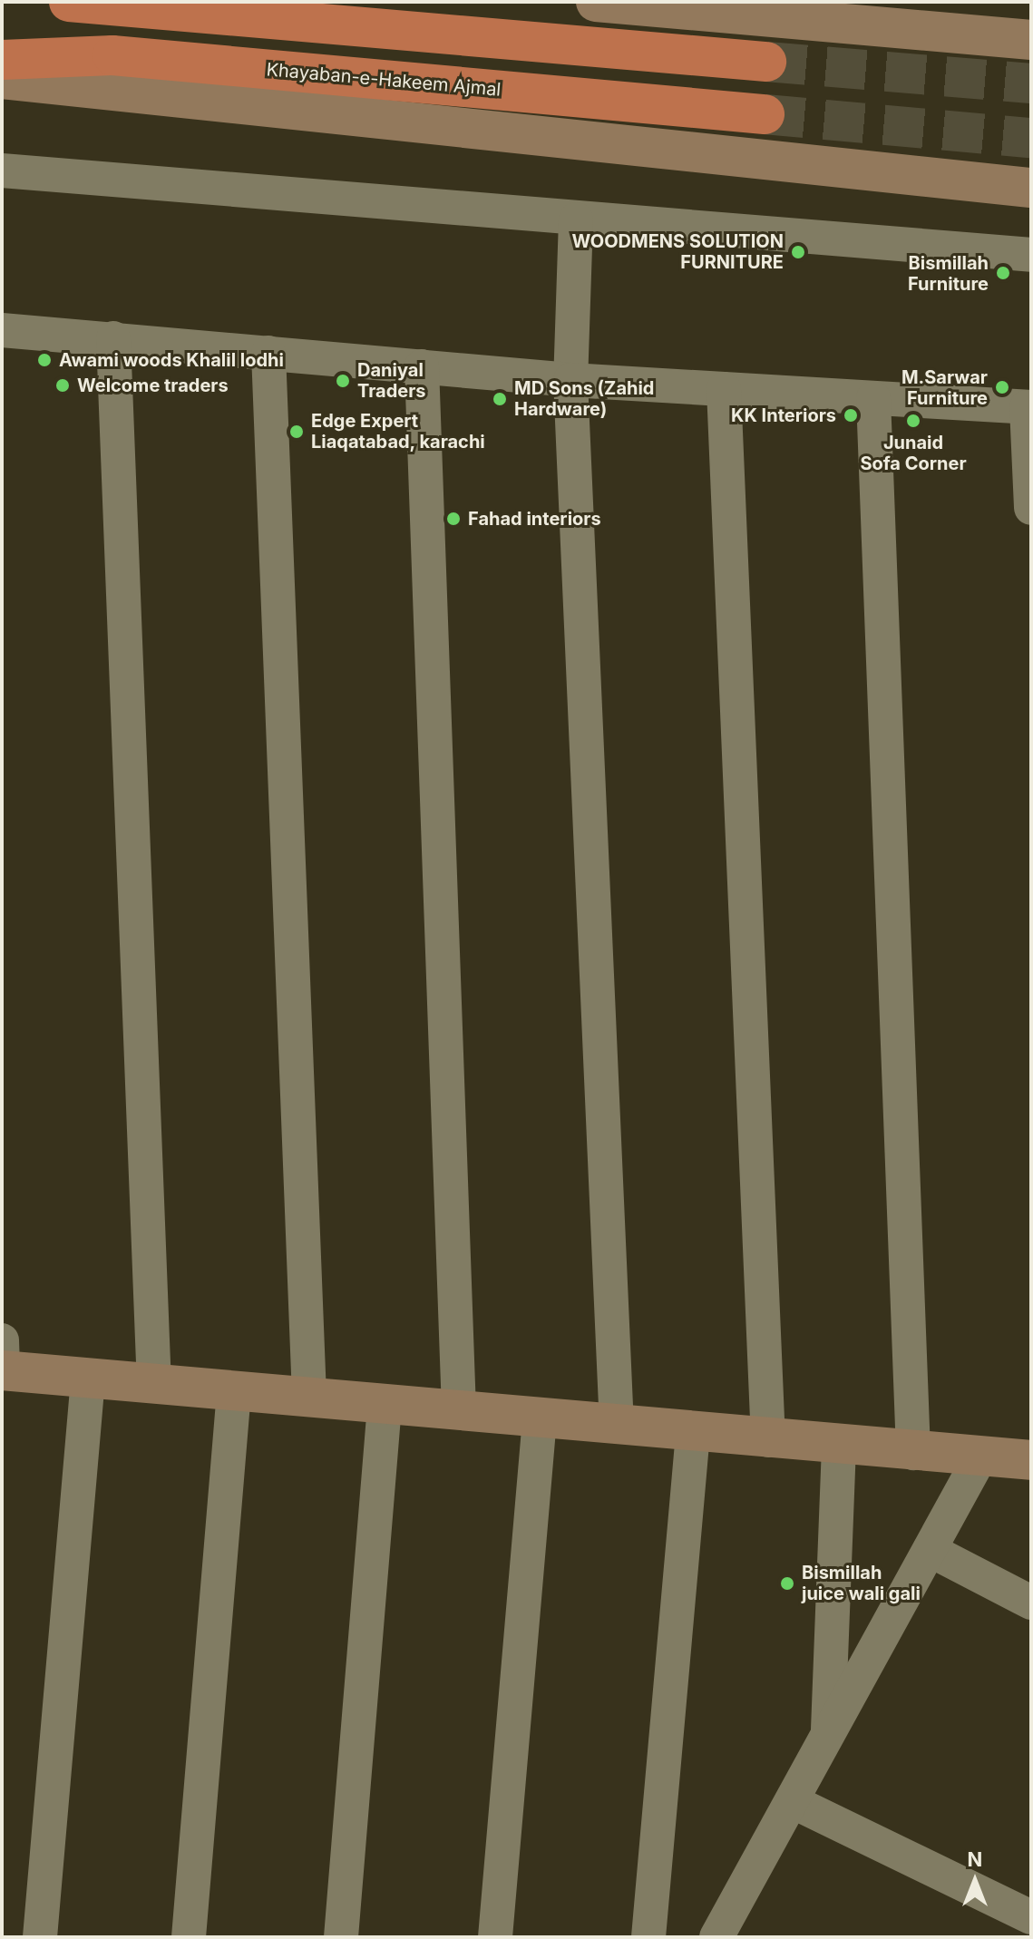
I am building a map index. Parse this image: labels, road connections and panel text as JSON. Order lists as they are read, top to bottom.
{
  "streets": {
    "highway": ["Khayaban-e-Hakeem Ajmal"]
  },
  "places": [
    "WOODMENS SOLUTION FURNITURE",
    "Bismillah Furniture",
    "Awami woods Khalil lodhi",
    "Daniyal Traders",
    "Welcome traders",
    "M.Sarwar Furniture",
    "MD Sons (Zahid Hardware)",
    "KK Interiors",
    "Junaid Sofa Corner",
    "Edge Expert Liaqatabad, karachi",
    "Fahad interiors",
    "Bismillah juice wali gali"
  ],
  "north": "top"
}
